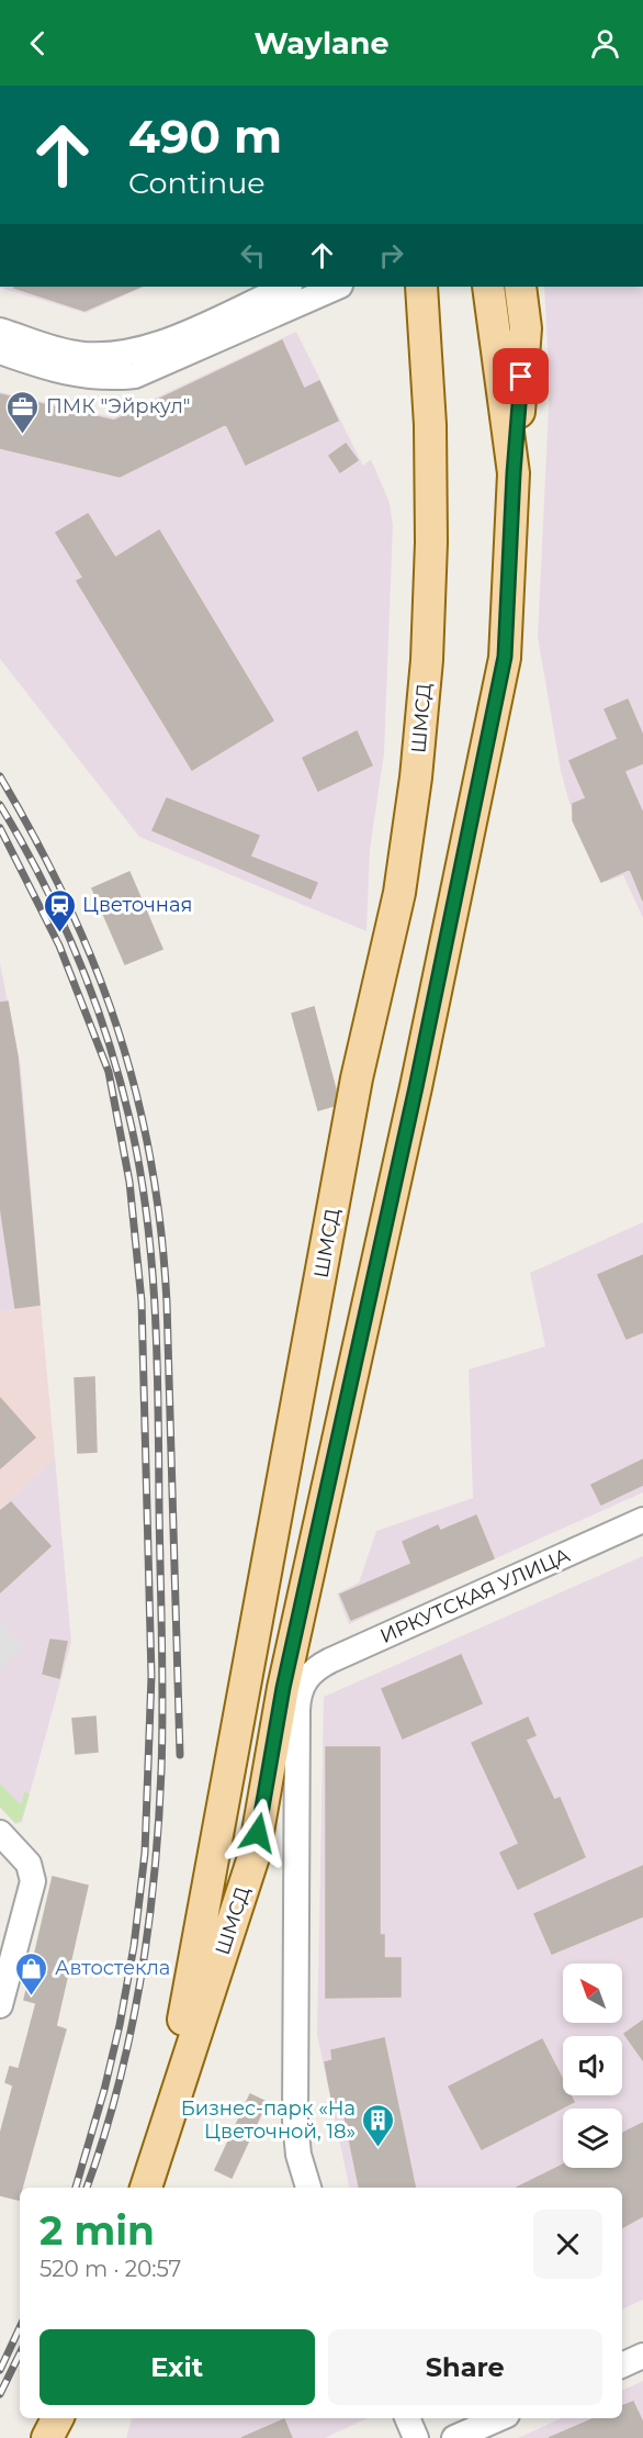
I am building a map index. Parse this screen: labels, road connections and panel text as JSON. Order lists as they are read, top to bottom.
{
  "streets": {
    "main road": ["ШМСД"],
    "street": ["ИРКУТСКАЯ УЛИЦА"]
  },
  "places": {
    "office": ["ПМК \"Эйркул\""],
    "station": ["Цветочная"],
    "shop": ["Автостекла"],
    "building": ["Бизнес-парк «На Цветочной, 18»"]
  },
  "north": "top left",
  "page": {
    "header": "Waylane",
    "turn": ["490 m", "Continue"],
    "heading": ["2 min", "520 m · 20:57"],
    "buttons": ["Exit", "Share"]
  }
}
